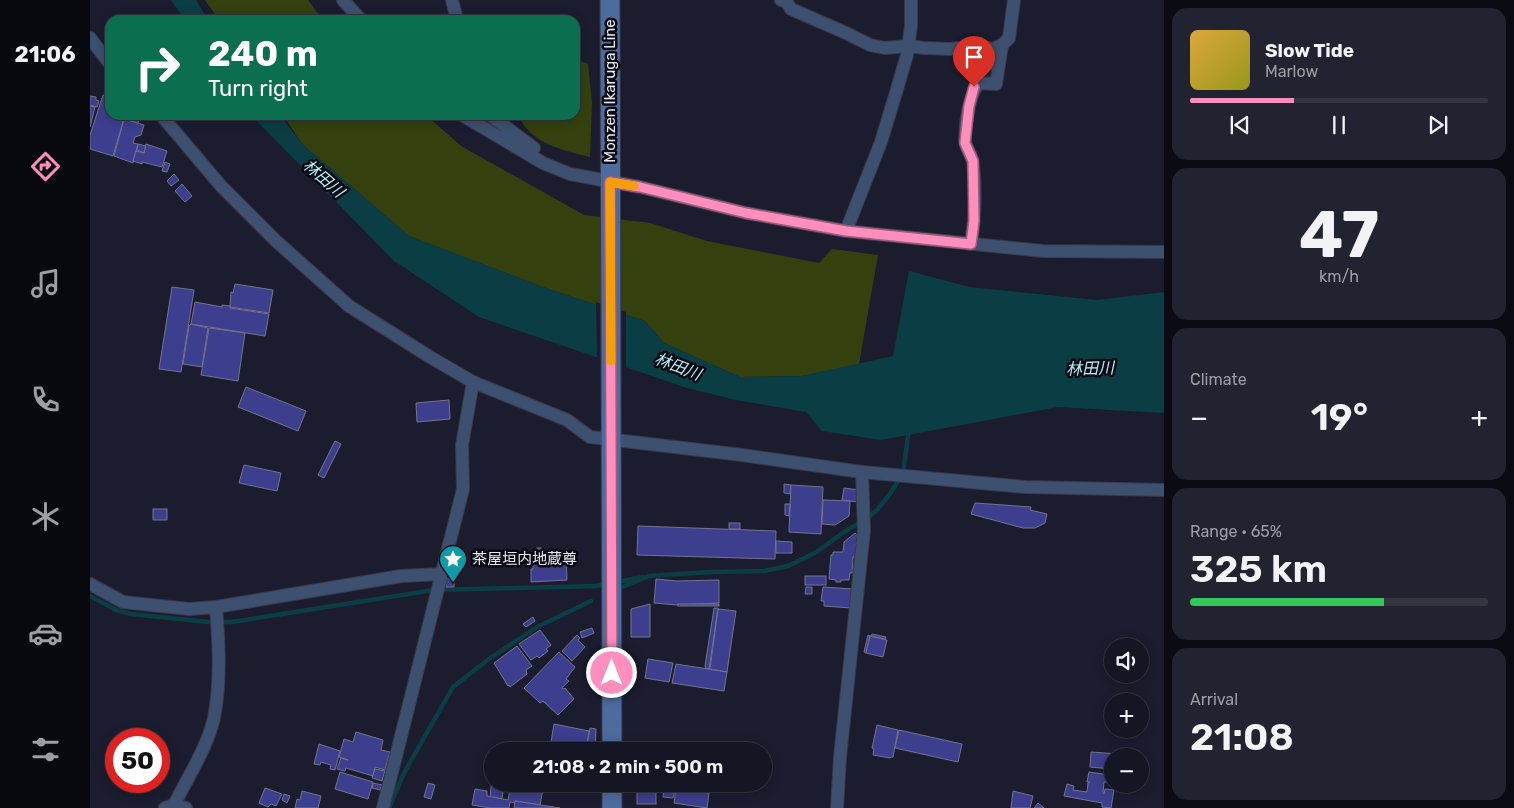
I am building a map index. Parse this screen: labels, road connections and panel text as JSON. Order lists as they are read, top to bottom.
{
  "streets": {
    "main road": ["Monzen Ikaruga Line"]
  },
  "water": ["林田川"],
  "places": {
    "place": ["茶屋垣内地蔵尊"]
  },
  "page": {
    "tabs": "21:06",
    "turn": ["240 m", "Turn right"],
    "song": ["Slow Tide", "Marlow"],
    "tile": [
      ["47", "km/h"],
      "Climate",
      ["Range · 65%", "325 km"],
      ["Arrival", "21:08"]
    ],
    "heat": ["−", "19°", "+"],
    "map_buttons": ["+", "−"],
    "limit": "50",
    "trip": "21:08 · 2 min · 500 m"
  }
}
